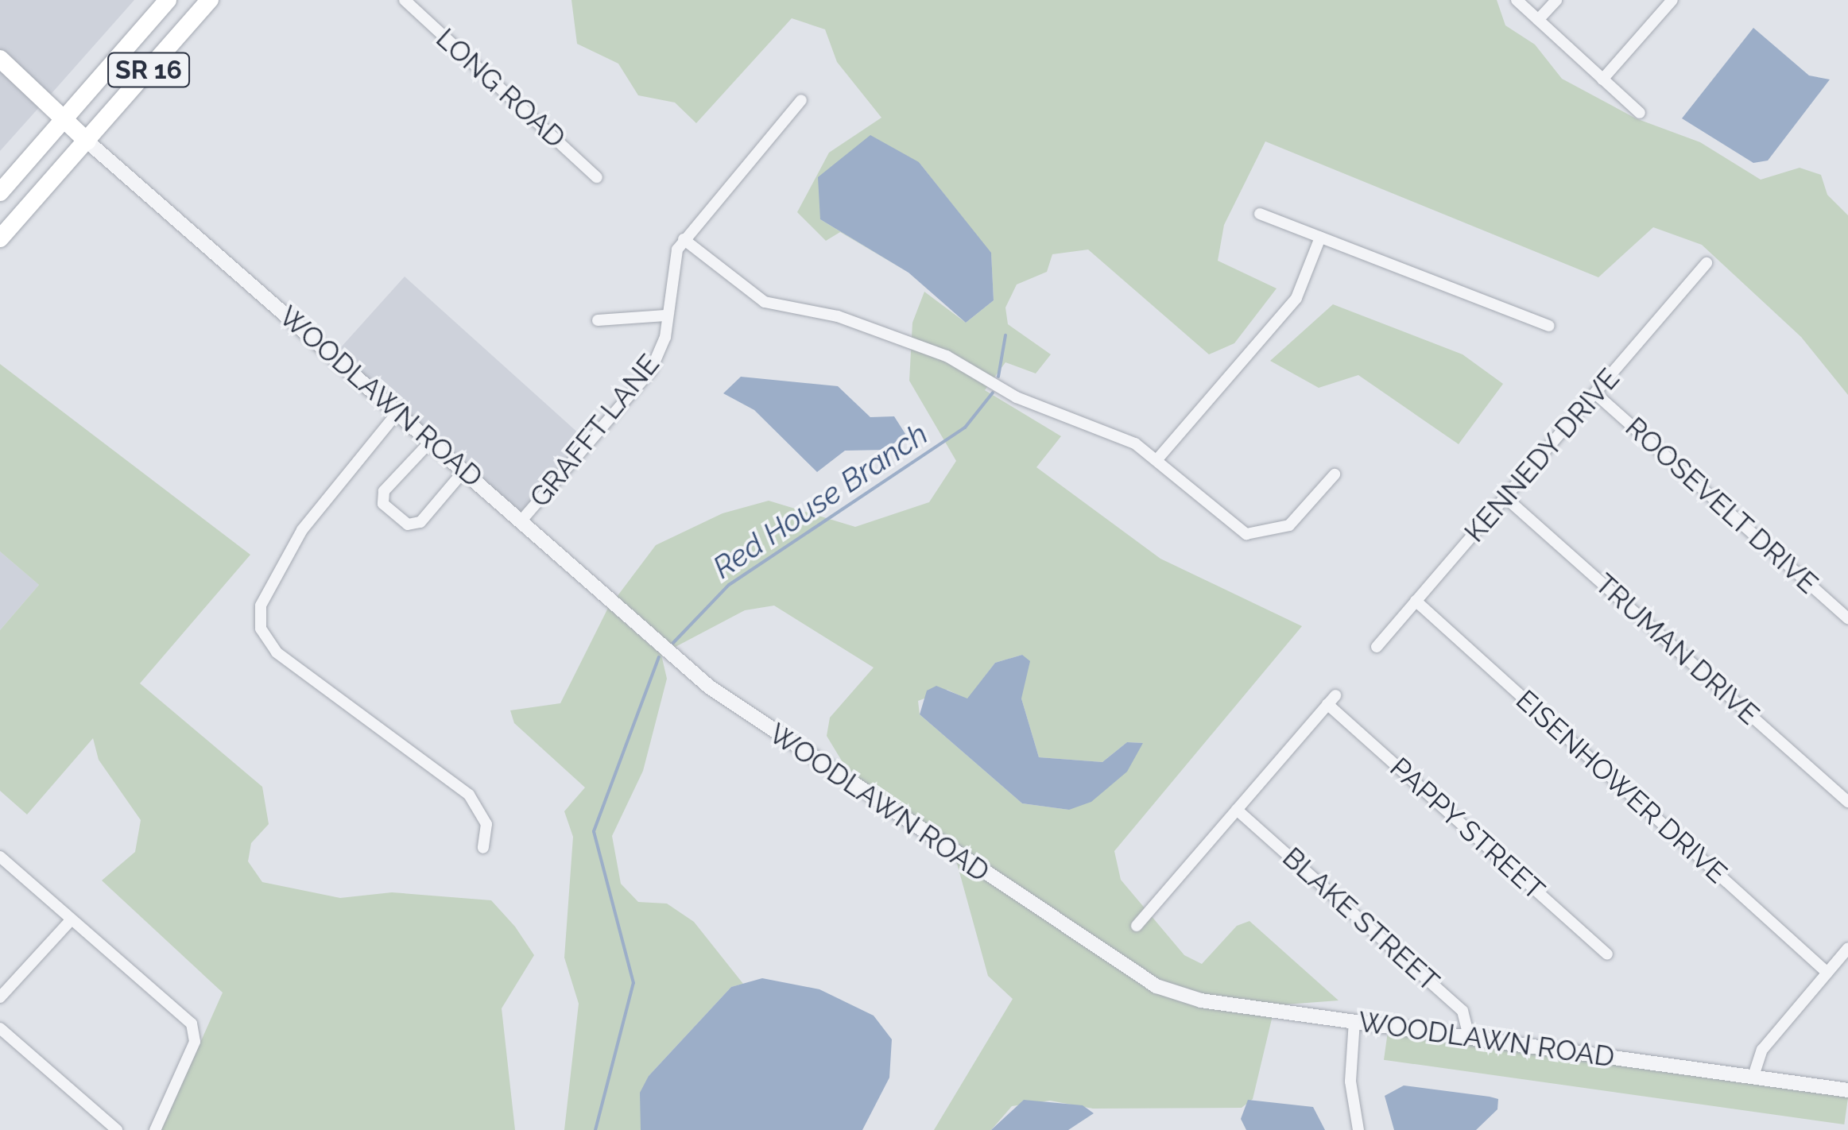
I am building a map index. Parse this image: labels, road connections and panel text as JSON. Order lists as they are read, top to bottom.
{
  "streets": {
    "main road": ["SR 16"],
    "street": [
      "LONG ROAD",
      "WOODLAWN ROAD",
      "GRAFFT LANE",
      "KENNEDY DRIVE",
      "ROOSEVELT DRIVE",
      "TRUMAN DRIVE",
      "EISENHOWER DRIVE",
      "PAPPY STREET",
      "BLAKE STREET"
    ]
  },
  "crossings": [
    ["SR 16", "WOODLAWN ROAD"],
    ["WOODLAWN ROAD", "GRAFFT LANE"],
    ["WOODLAWN ROAD", "BLAKE STREET"],
    ["KENNEDY DRIVE", "ROOSEVELT DRIVE"],
    ["KENNEDY DRIVE", "TRUMAN DRIVE"],
    ["KENNEDY DRIVE", "EISENHOWER DRIVE"],
    ["PAPPY STREET", "BLAKE STREET"]
  ],
  "water": ["Red House Branch"]
}
